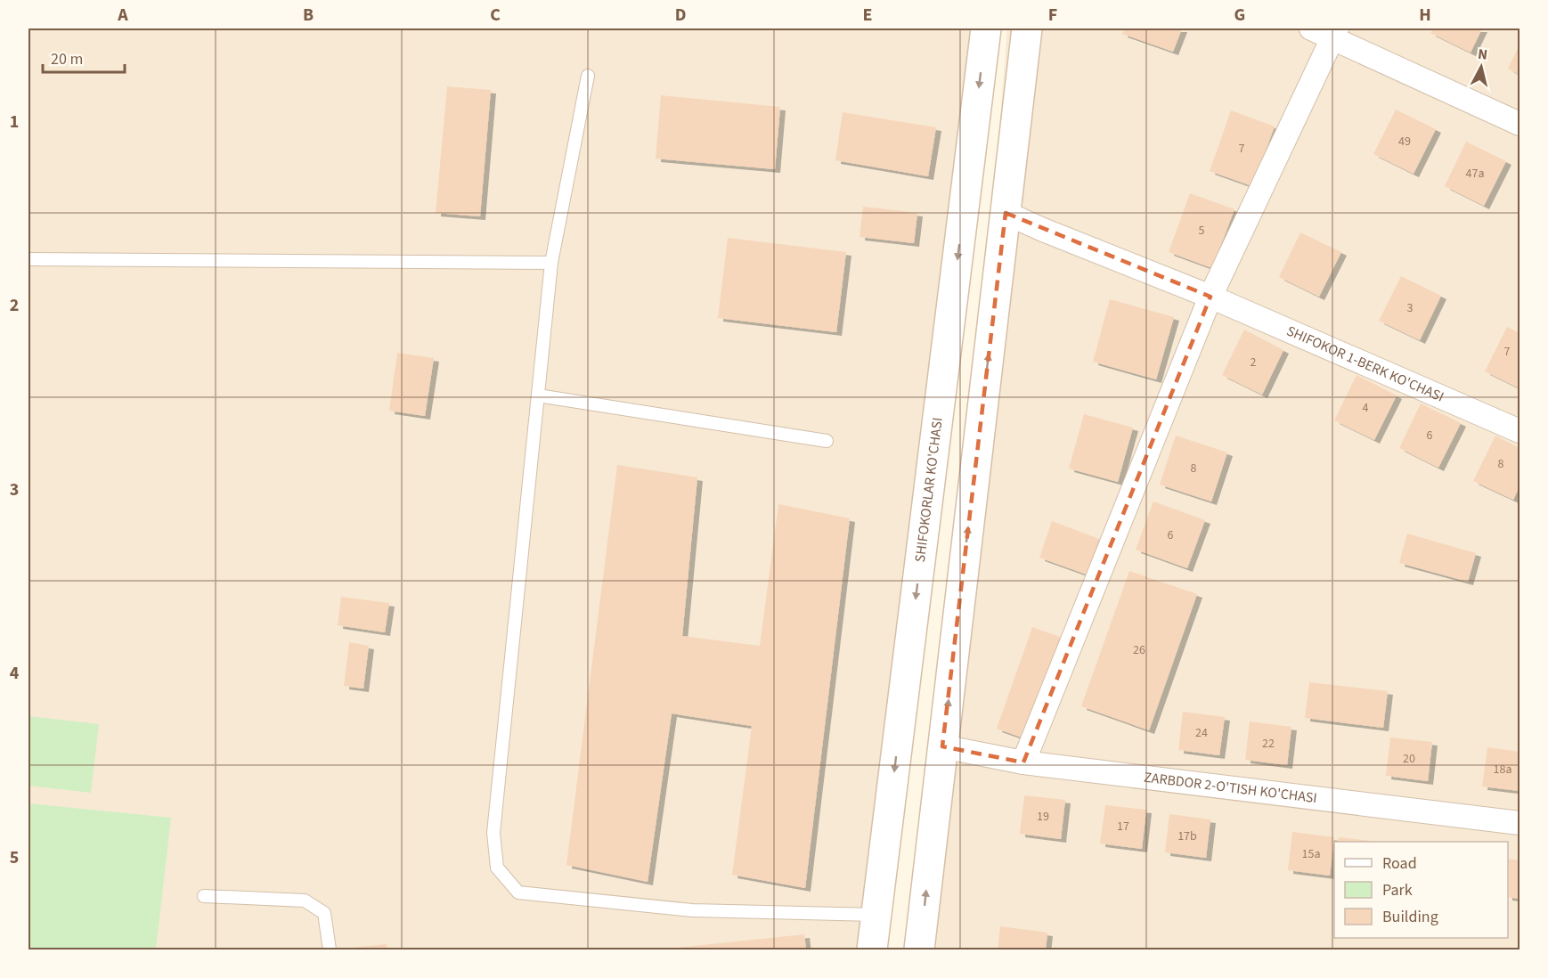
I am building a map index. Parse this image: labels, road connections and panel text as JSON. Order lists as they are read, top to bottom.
{
  "streets": {
    "main road": ["SHIFOKORLAR KO'CHASI"],
    "street": ["SHIFOKOR 1-BERK KO'CHASI", "ZARBDOR 2-O'TISH KO'CHASI"]
  },
  "house_numbers": [
    "49",
    "7",
    "47a",
    "5",
    "3",
    "7",
    "2",
    "4",
    "6",
    "8",
    "8",
    "6",
    "26",
    "24",
    "22",
    "20",
    "18a",
    "19",
    "17",
    "17b",
    "15a"
  ],
  "legend": ["Road", "Park", "Building"],
  "scale_bar": "20 m",
  "north": "top",
  "grid": {
    "columns": [
      "A",
      "B",
      "C",
      "D",
      "E",
      "F",
      "G",
      "H"
    ],
    "rows": [
      "1",
      "2",
      "3",
      "4",
      "5"
    ]
  }
}
